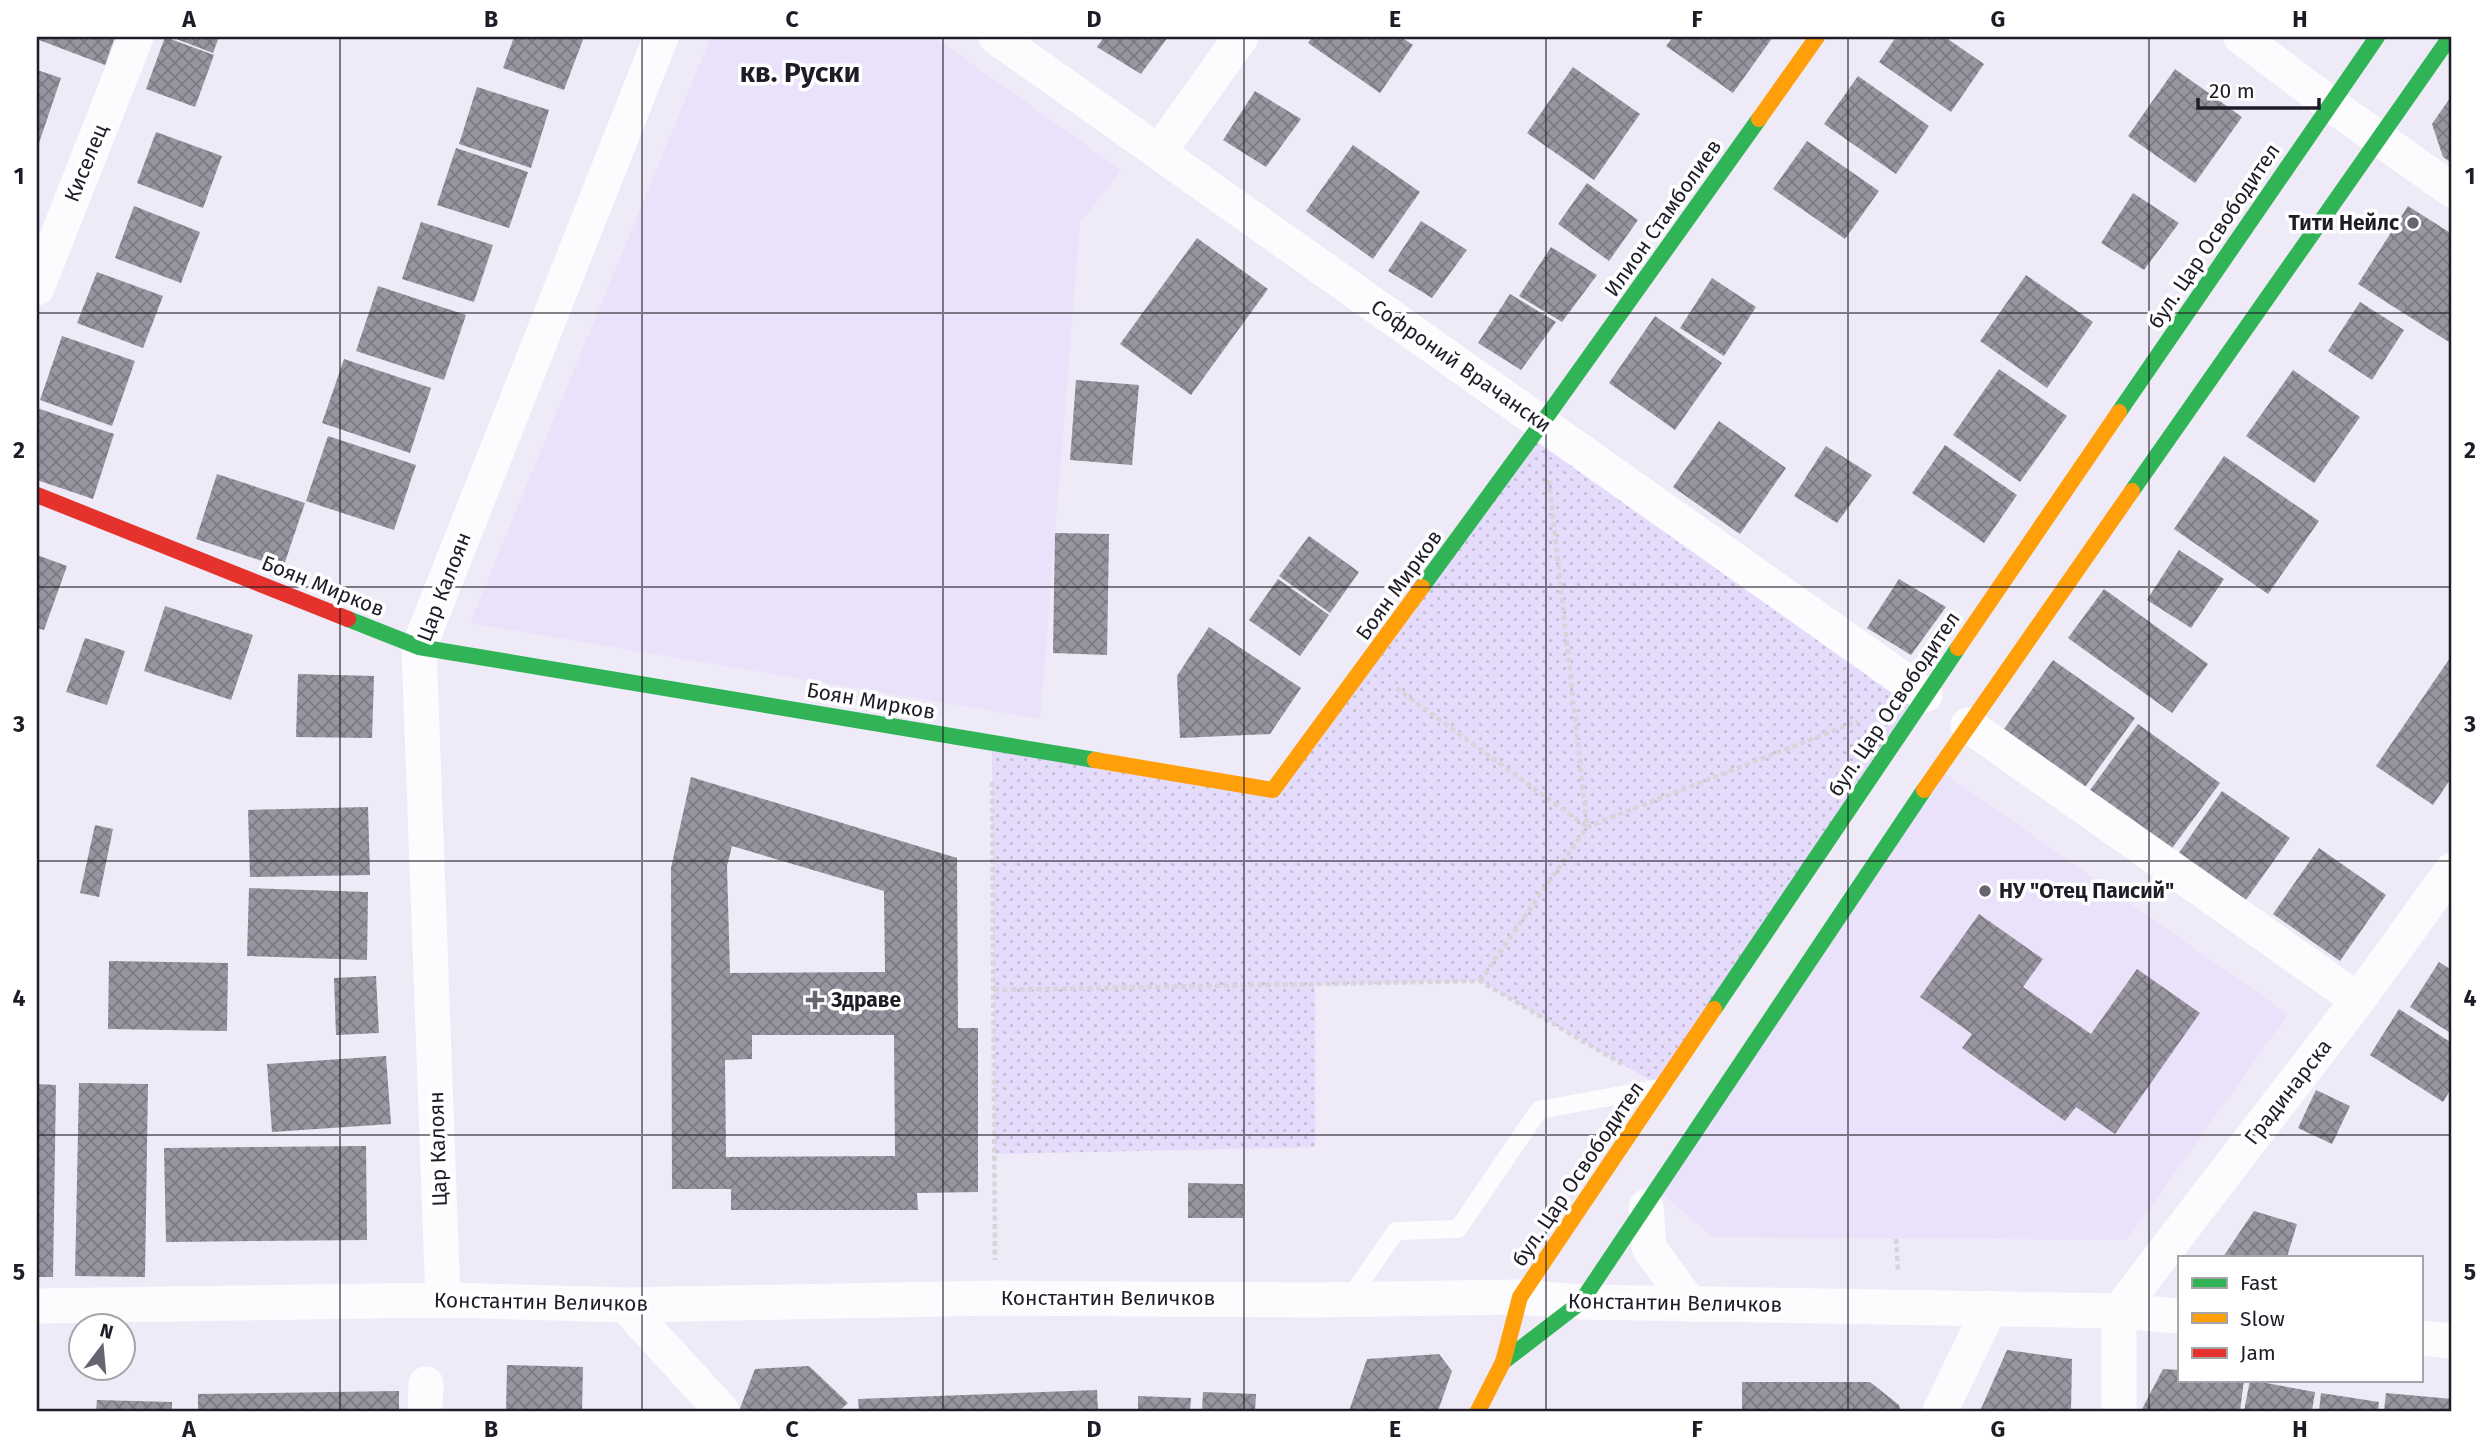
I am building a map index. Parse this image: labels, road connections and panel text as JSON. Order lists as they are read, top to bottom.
{
  "streets": {
    "street": [
      "Киселец",
      "Илион Стамболиев",
      "бул. Цар Освободител",
      "Софроний Врачански",
      "Боян Мирков",
      "Цар Калоян",
      "Градинарска",
      "Константин Величков"
    ]
  },
  "crossings": [
    ["Илион Стамболиев", "Софроний Врачански"],
    ["Илион Стамболиев", "Боян Мирков"],
    ["бул. Цар Освободител", "Софроний Врачански"],
    ["бул. Цар Освободител", "Константин Величков"],
    ["Софроний Врачански", "Боян Мирков"],
    ["Боян Мирков", "Цар Калоян"],
    ["Цар Калоян", "Константин Величков"],
    ["Градинарска", "Константин Величков"]
  ],
  "districts": ["кв. Руски"],
  "places": {
    "other": ["Тити Нейлс", "НУ \"Отец Паисий\""],
    "health": ["Здраве"]
  },
  "legend": ["Fast", "Slow", "Jam"],
  "scale_bar": "20 m",
  "north": "top",
  "grid": {
    "columns": [
      "A",
      "B",
      "C",
      "D",
      "E",
      "F",
      "G",
      "H"
    ],
    "rows": [
      "1",
      "2",
      "3",
      "4",
      "5"
    ]
  }
}
